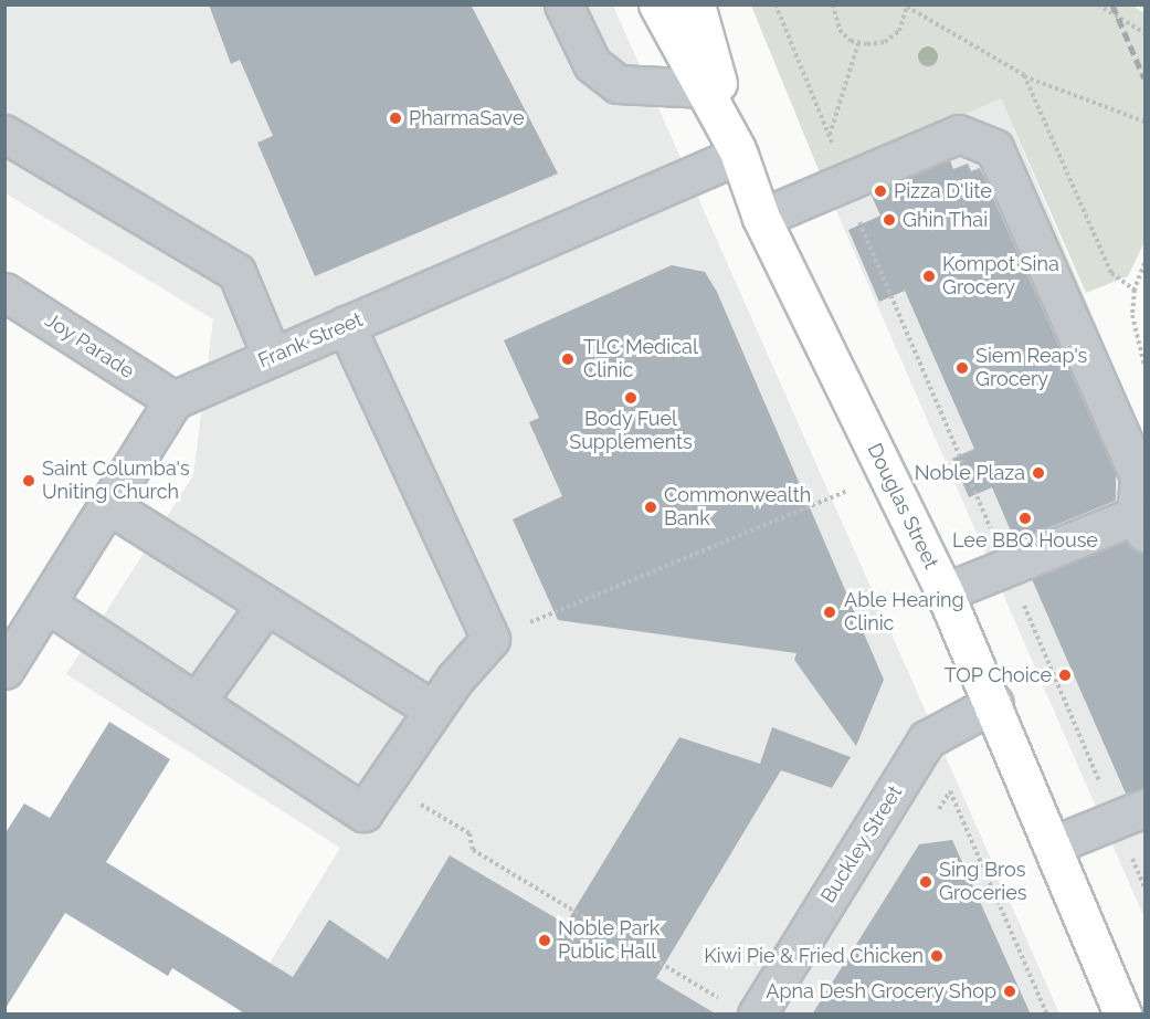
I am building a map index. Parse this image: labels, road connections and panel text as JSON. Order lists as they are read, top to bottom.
{
  "streets": {
    "main road": ["Douglas Street"],
    "street": ["Frank Street", "Joy Parade", "Buckley Street"]
  },
  "crossings": [
    ["Frank Street", "Joy Parade"],
    ["Frank Street", "Douglas Street"],
    ["Douglas Street", "Buckley Street"]
  ],
  "places": [
    "PharmaSave",
    "Pizza D'lite",
    "Ghin Thai",
    "Kompot Sina Grocery",
    "TLC Medical Clinic",
    "Siem Reap's Grocery",
    "Body Fuel Supplements",
    "Noble Plaza",
    "Saint Columba's Uniting Church",
    "Commonwealth Bank",
    "Lee BBQ House",
    "Able Hearing Clinic",
    "TOP Choice",
    "Sing Bros Groceries",
    "Noble Park Public Hall",
    "Kiwi Pie & Fried Chicken",
    "Apna Desh Grocery Shop"
  ]
}
